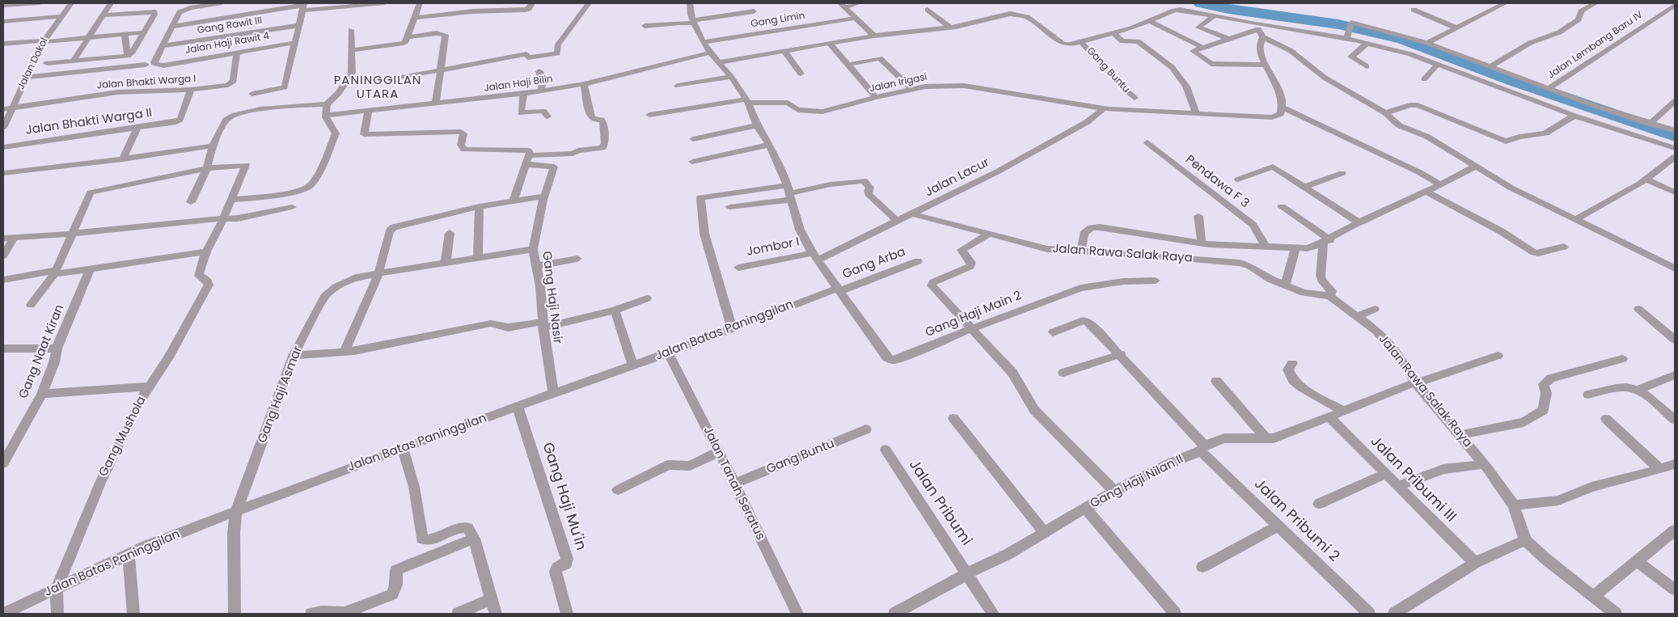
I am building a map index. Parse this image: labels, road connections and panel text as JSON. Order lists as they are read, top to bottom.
{
  "streets": {
    "street": [
      "Gang Limin",
      "Gang Rawit III",
      "Jalan Haji Rawit 4",
      "Jalan Lembang Baru IV",
      "Jalan Dokol",
      "Gang Buntu",
      "Jalan Bhakti Warga I",
      "Jalan Irigasi",
      "Jalan Haji Bilin",
      "Jalan Bhakti Warga II",
      "Jalan Lacur",
      "Pendawa F 3",
      "Jombor I",
      "Jalan Rawa Salak Raya",
      "Gang Arba",
      "Gang Haji Nasir",
      "Gang Haji Main 2",
      "Jalan Batas Paninggilan",
      "Gang Naat Kiran",
      "Gang Haji Asmar",
      "Gang Mushola",
      "Jalan Pribumi III",
      "Gang Haji Nilan II",
      "Jalan Tanah Seratus",
      "Gang Haji Mu'in",
      "Jalan Pribumi",
      "Jalan Pribumi 2"
    ]
  },
  "crossings": [
    ["Gang Rawit III", "Jalan Haji Rawit 4"],
    ["Jalan Haji Rawit 4", "Jalan Bhakti Warga I"],
    ["Jalan Dokol", "Jalan Bhakti Warga I"],
    ["Gang Buntu", "Jalan Tanah Seratus"],
    ["Jalan Bhakti Warga I", "Jalan Bhakti Warga II"],
    ["Jalan Irigasi", "Jalan Lacur"],
    ["Jalan Lacur", "Jombor I"],
    ["Jalan Lacur", "Jalan Rawa Salak Raya"],
    ["Jalan Rawa Salak Raya", "Gang Haji Nilan II"],
    ["Gang Arba", "Gang Haji Main 2"],
    ["Gang Arba", "Jalan Batas Paninggilan"],
    ["Gang Haji Nasir", "Jalan Batas Paninggilan"],
    ["Gang Haji Nasir", "Gang Haji Asmar"],
    ["Gang Haji Main 2", "Jalan Batas Paninggilan"],
    ["Jalan Batas Paninggilan", "Gang Haji Asmar"],
    ["Jalan Batas Paninggilan", "Gang Mushola"],
    ["Jalan Batas Paninggilan", "Jalan Tanah Seratus"],
    ["Jalan Batas Paninggilan", "Gang Haji Mu'in"],
    ["Jalan Pribumi III", "Gang Haji Nilan II"],
    ["Gang Haji Nilan II", "Jalan Pribumi"],
    ["Gang Haji Nilan II", "Jalan Pribumi 2"]
  ],
  "districts": ["PANINGGILAN UTARA"]
}
